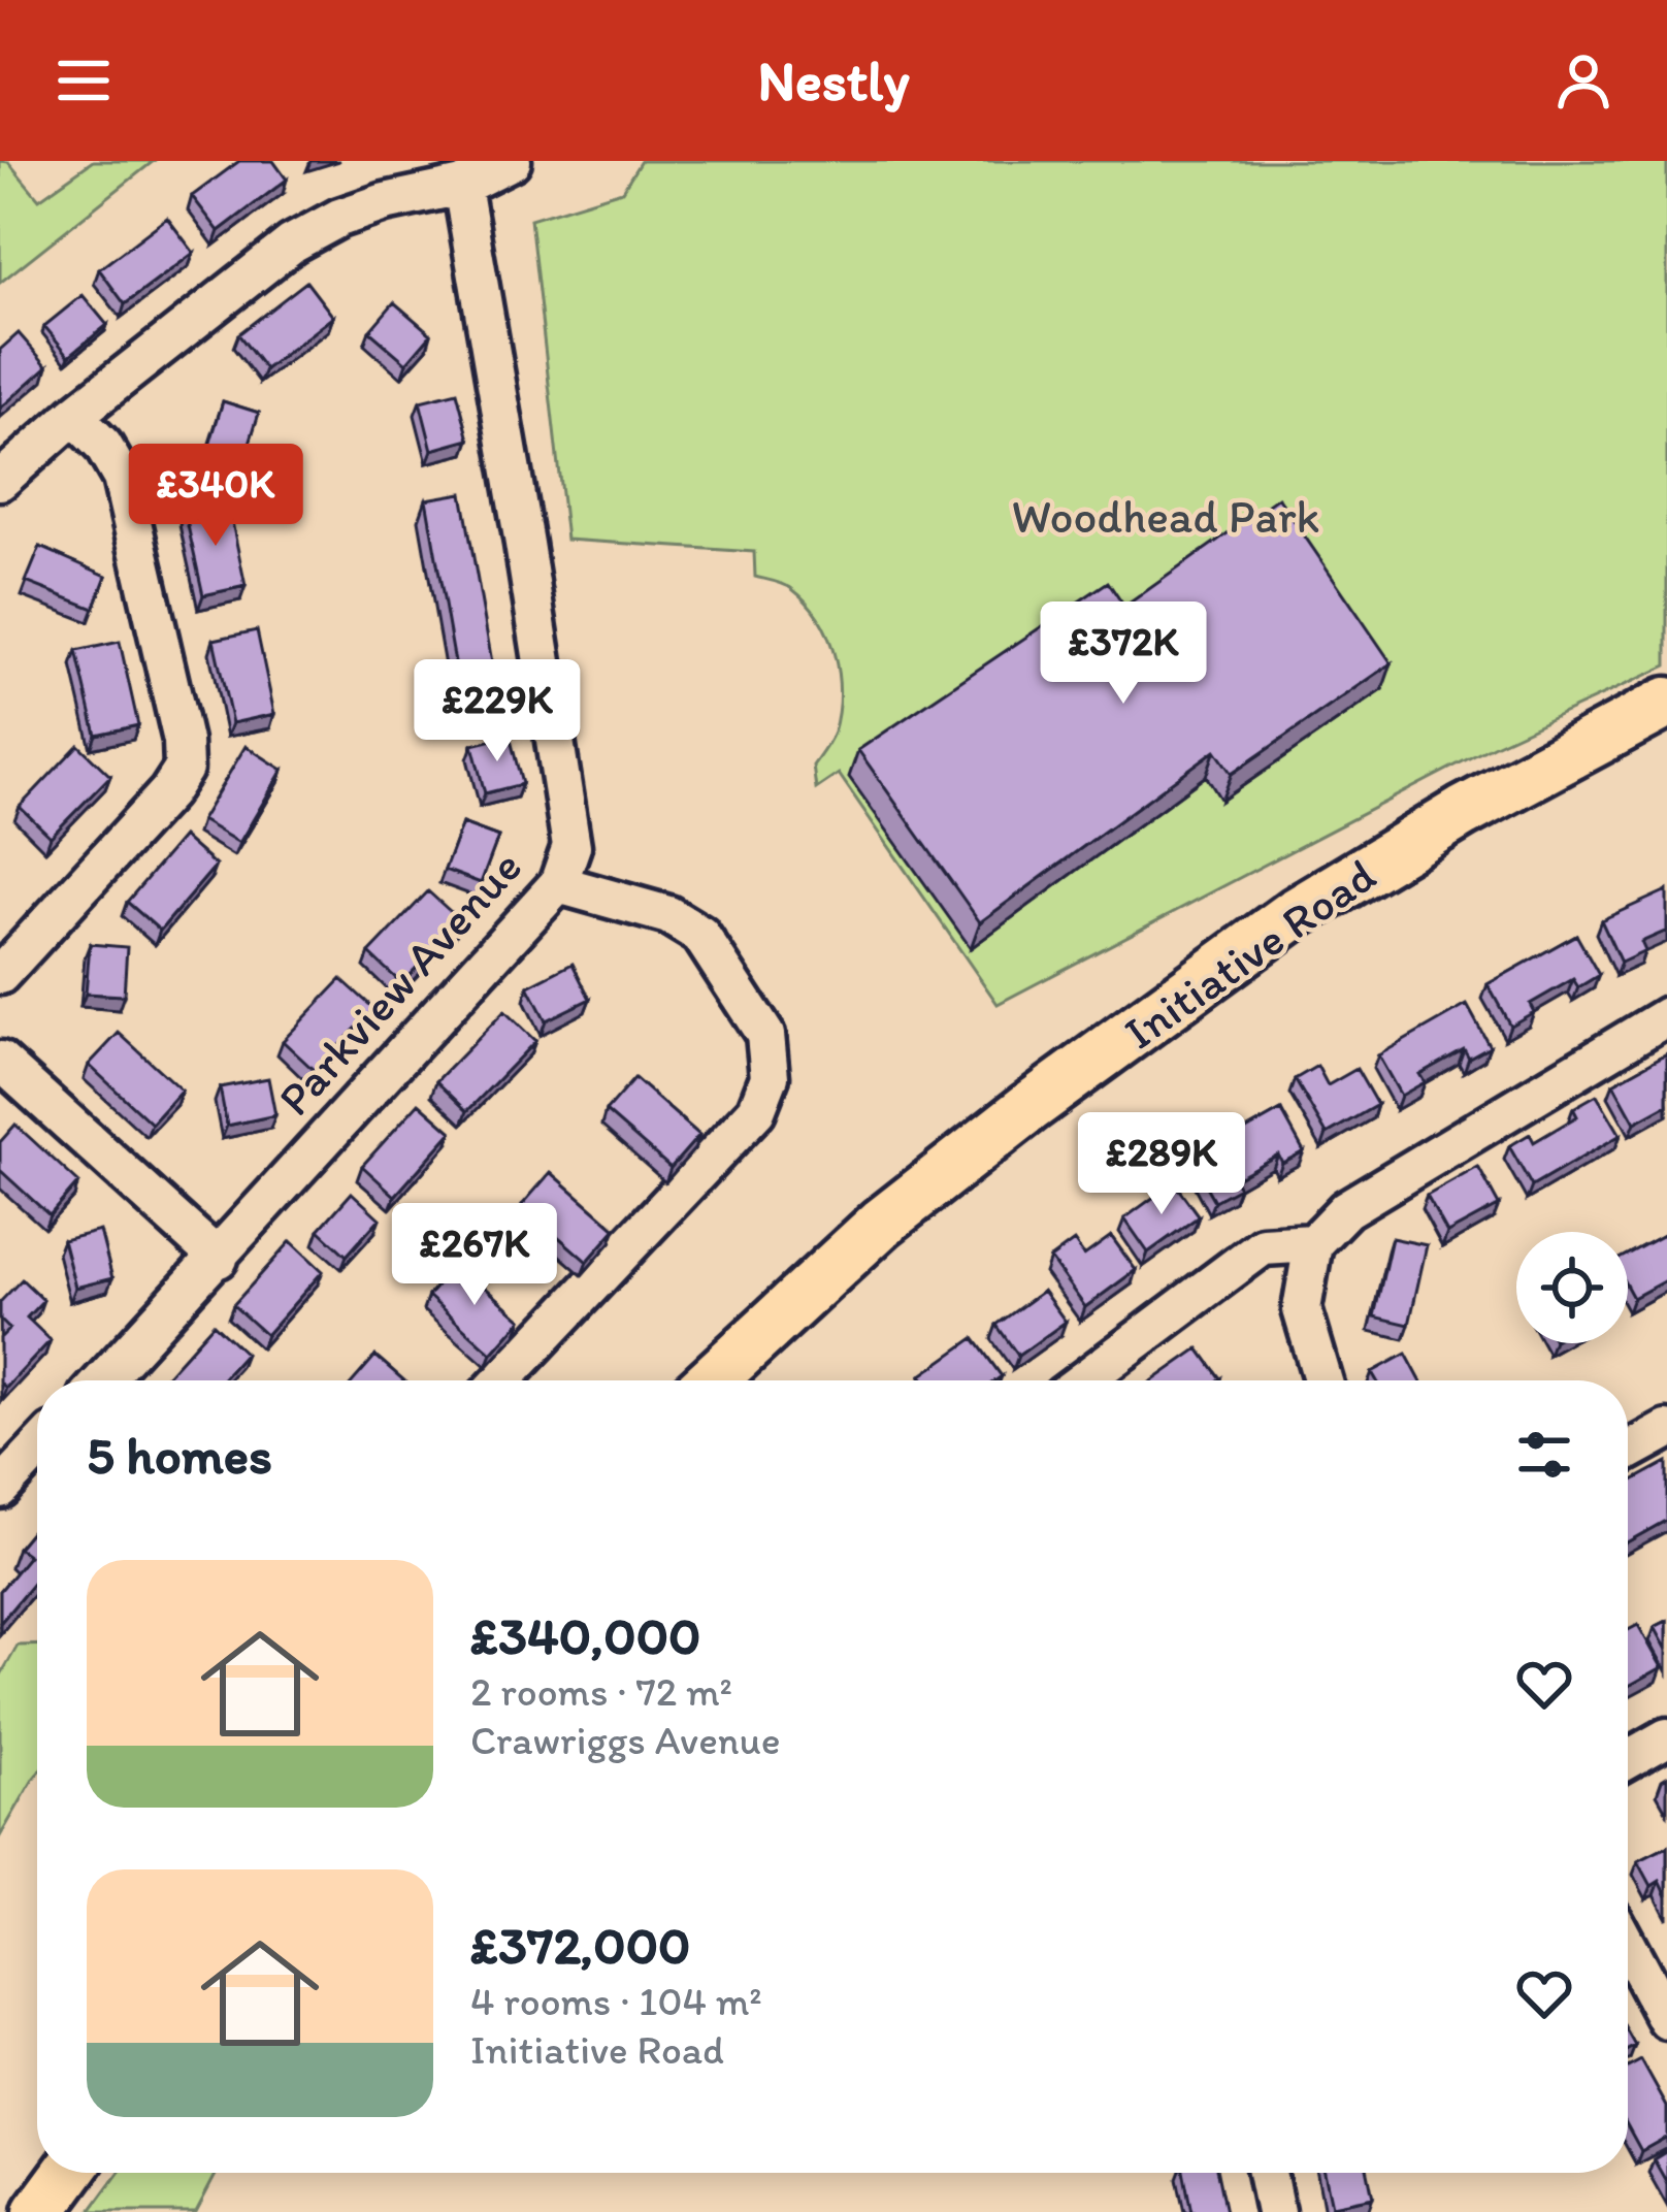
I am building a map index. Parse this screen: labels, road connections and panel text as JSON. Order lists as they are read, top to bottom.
{
  "streets": {
    "main road": ["Initiative Road"],
    "street": ["Parkview Avenue"]
  },
  "parks": ["Woodhead Park"],
  "page": {
    "header": "Nestly",
    "price": [
      "£340K",
      "£372K",
      "£229K",
      "£289K",
      "£267K"
    ],
    "heading": "5 homes",
    "list": [
      {
        "name": "£340,000",
        "note": "2 rooms · 72 m² · Crawriggs Avenue"
      },
      {
        "name": "£372,000",
        "note": "4 rooms · 104 m² · Initiative Road"
      }
    ]
  }
}
